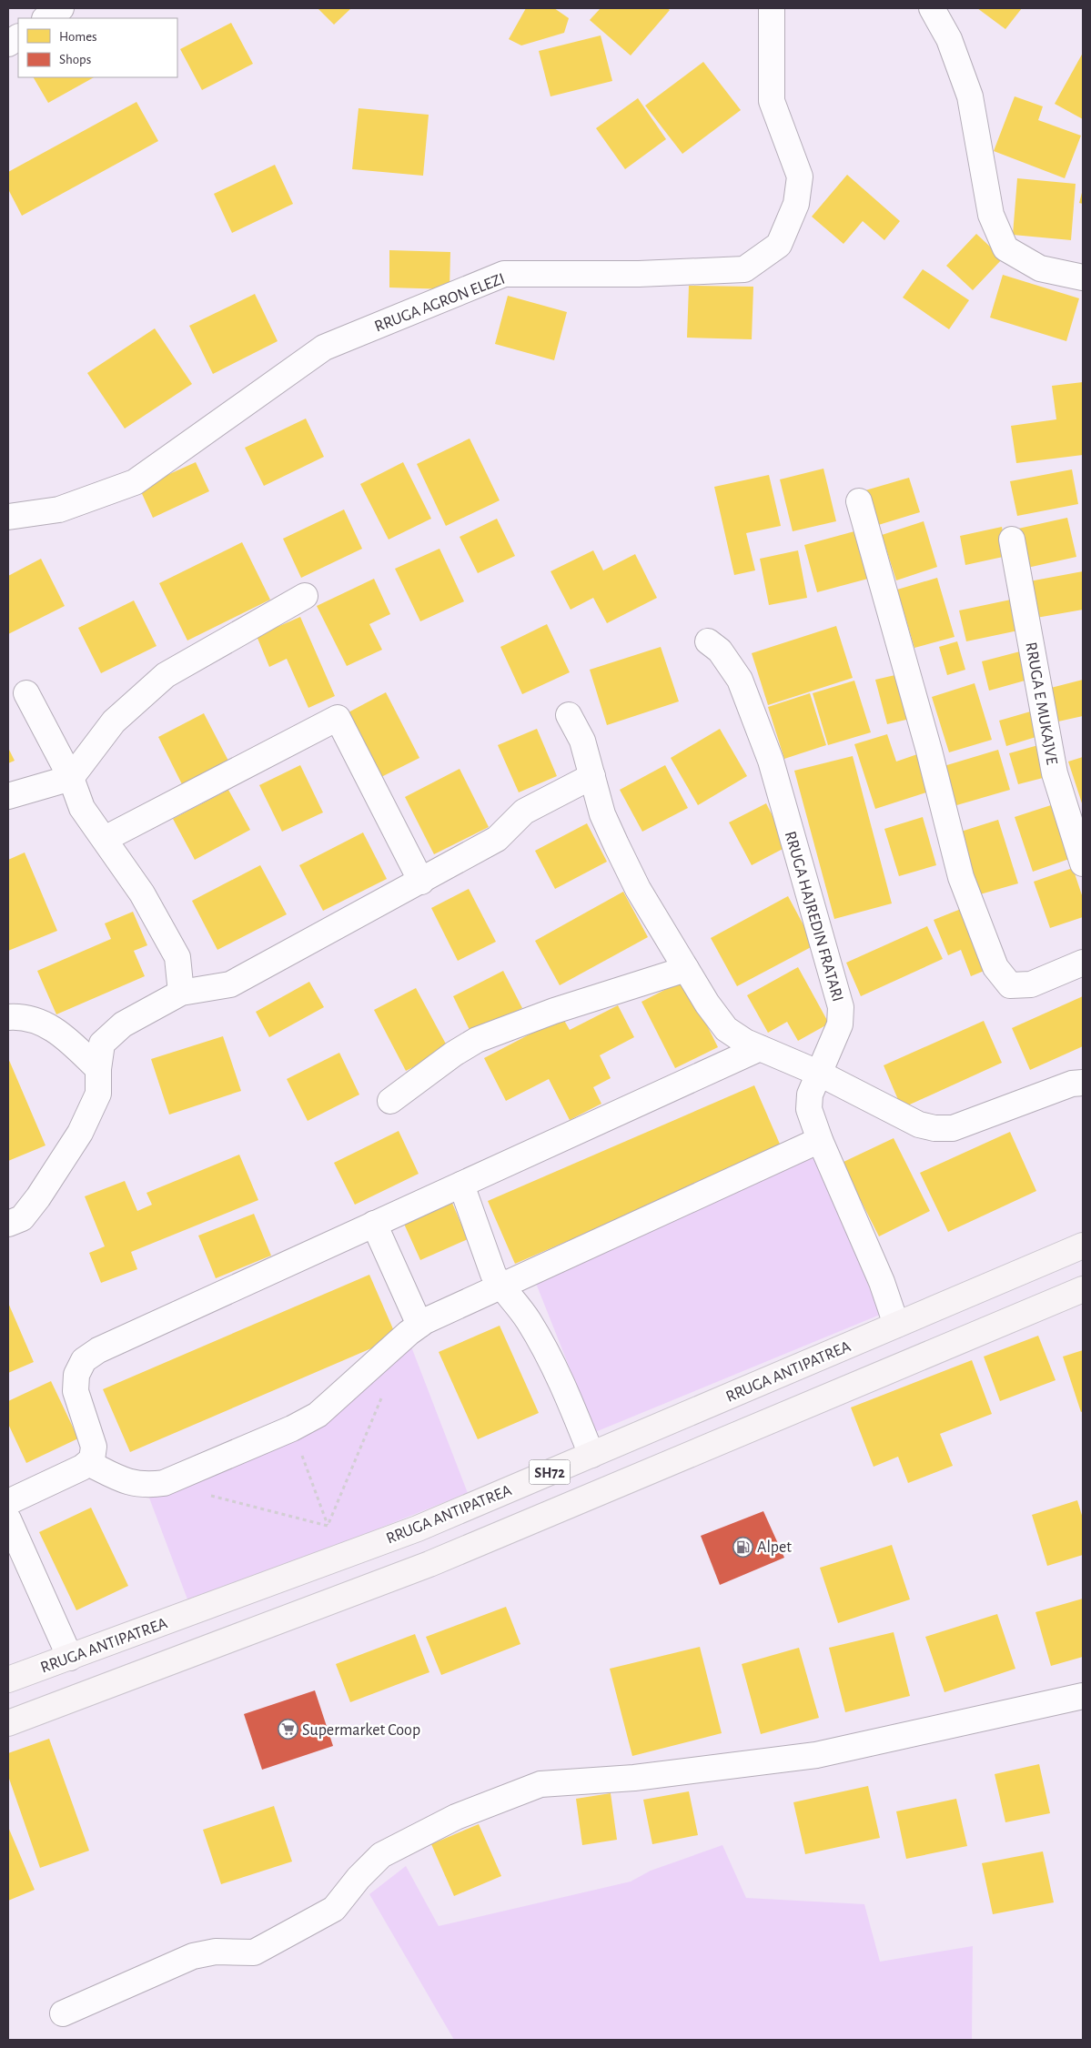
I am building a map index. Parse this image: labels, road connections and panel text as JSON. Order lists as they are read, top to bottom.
{
  "streets": {
    "main road": ["RRUGA ANTIPATREA", "SH72"],
    "street": ["RRUGA AGRON ELEZI", "RRUGA E MUKAJVE", "RRUGA HAJREDIN FRATARI"]
  },
  "crossings": [
    ["RRUGA HAJREDIN FRATARI", "RRUGA ANTIPATREA"]
  ],
  "places": {
    "fuel station": ["Alpet"],
    "supermarket": ["Supermarket Coop"]
  },
  "legend": ["Homes", "Shops"]
}
